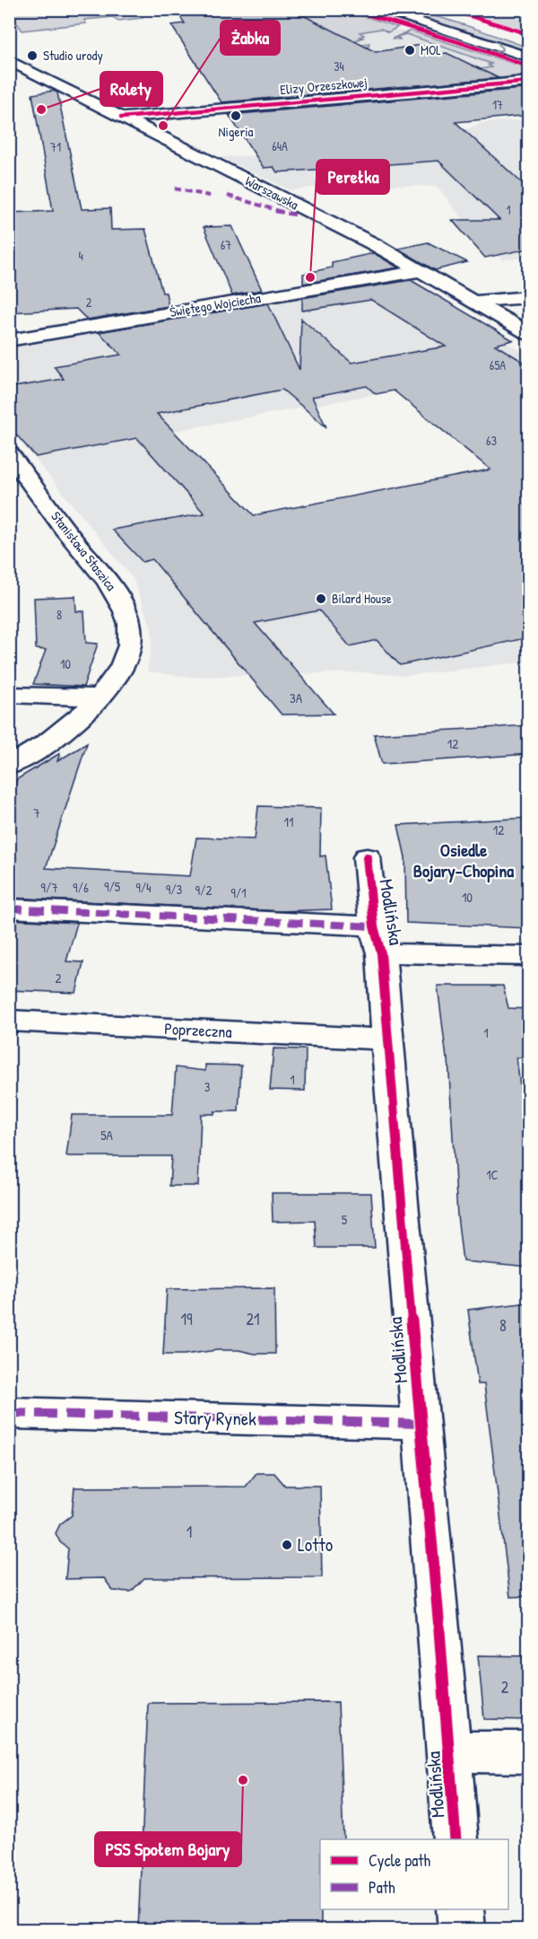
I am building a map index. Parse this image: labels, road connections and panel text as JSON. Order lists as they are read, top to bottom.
{
  "streets": {
    "street": [
      "Elizy Orzeszkowej",
      "Warszawska",
      "Świętego Wojciecha",
      "Stanisława Staszica",
      "Modlińska",
      "Poprzeczna",
      "Stary Rynek"
    ]
  },
  "crossings": [
    ["Elizy Orzeszkowej", "Warszawska"],
    ["Warszawska", "Świętego Wojciecha"],
    ["Modlińska", "Poprzeczna"],
    ["Modlińska", "Stary Rynek"]
  ],
  "districts": ["Osiedle Bojary-Chopina"],
  "places": [
    "MOL",
    "Studio urody",
    "Rolety",
    "Nigeria",
    "Żabka",
    "Perełka",
    "Bilard House",
    "Lotto",
    "PSS Społem Bojary"
  ],
  "house_numbers": [
    "34",
    "17",
    "64A",
    "71",
    "1",
    "67",
    "4",
    "2",
    "65A",
    "63",
    "8",
    "10",
    "3A",
    "12",
    "7",
    "11",
    "12",
    "9/5",
    "9/7",
    "9/6",
    "9/4",
    "9/3",
    "9/2",
    "9/1",
    "10",
    "2",
    "1",
    "1",
    "3",
    "5A",
    "1C",
    "5",
    "19",
    "21",
    "8",
    "1",
    "2"
  ],
  "legend": ["Cycle path", "Path"]
}
